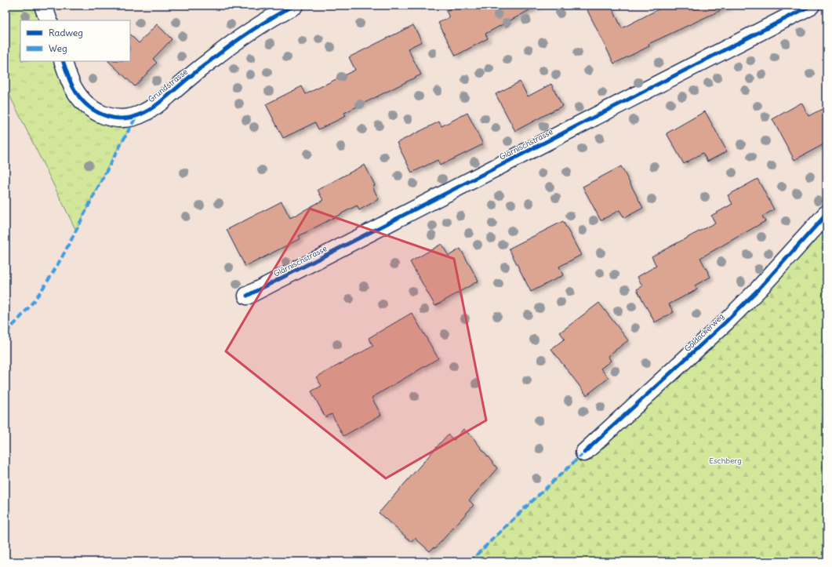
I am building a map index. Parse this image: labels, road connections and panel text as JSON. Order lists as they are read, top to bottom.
{
  "streets": {
    "street": ["Grundstrasse", "Glärnischstrasse", "Goldackerweg"]
  },
  "parks": ["Eschberg"],
  "legend": ["Radweg", "Weg"]
}
